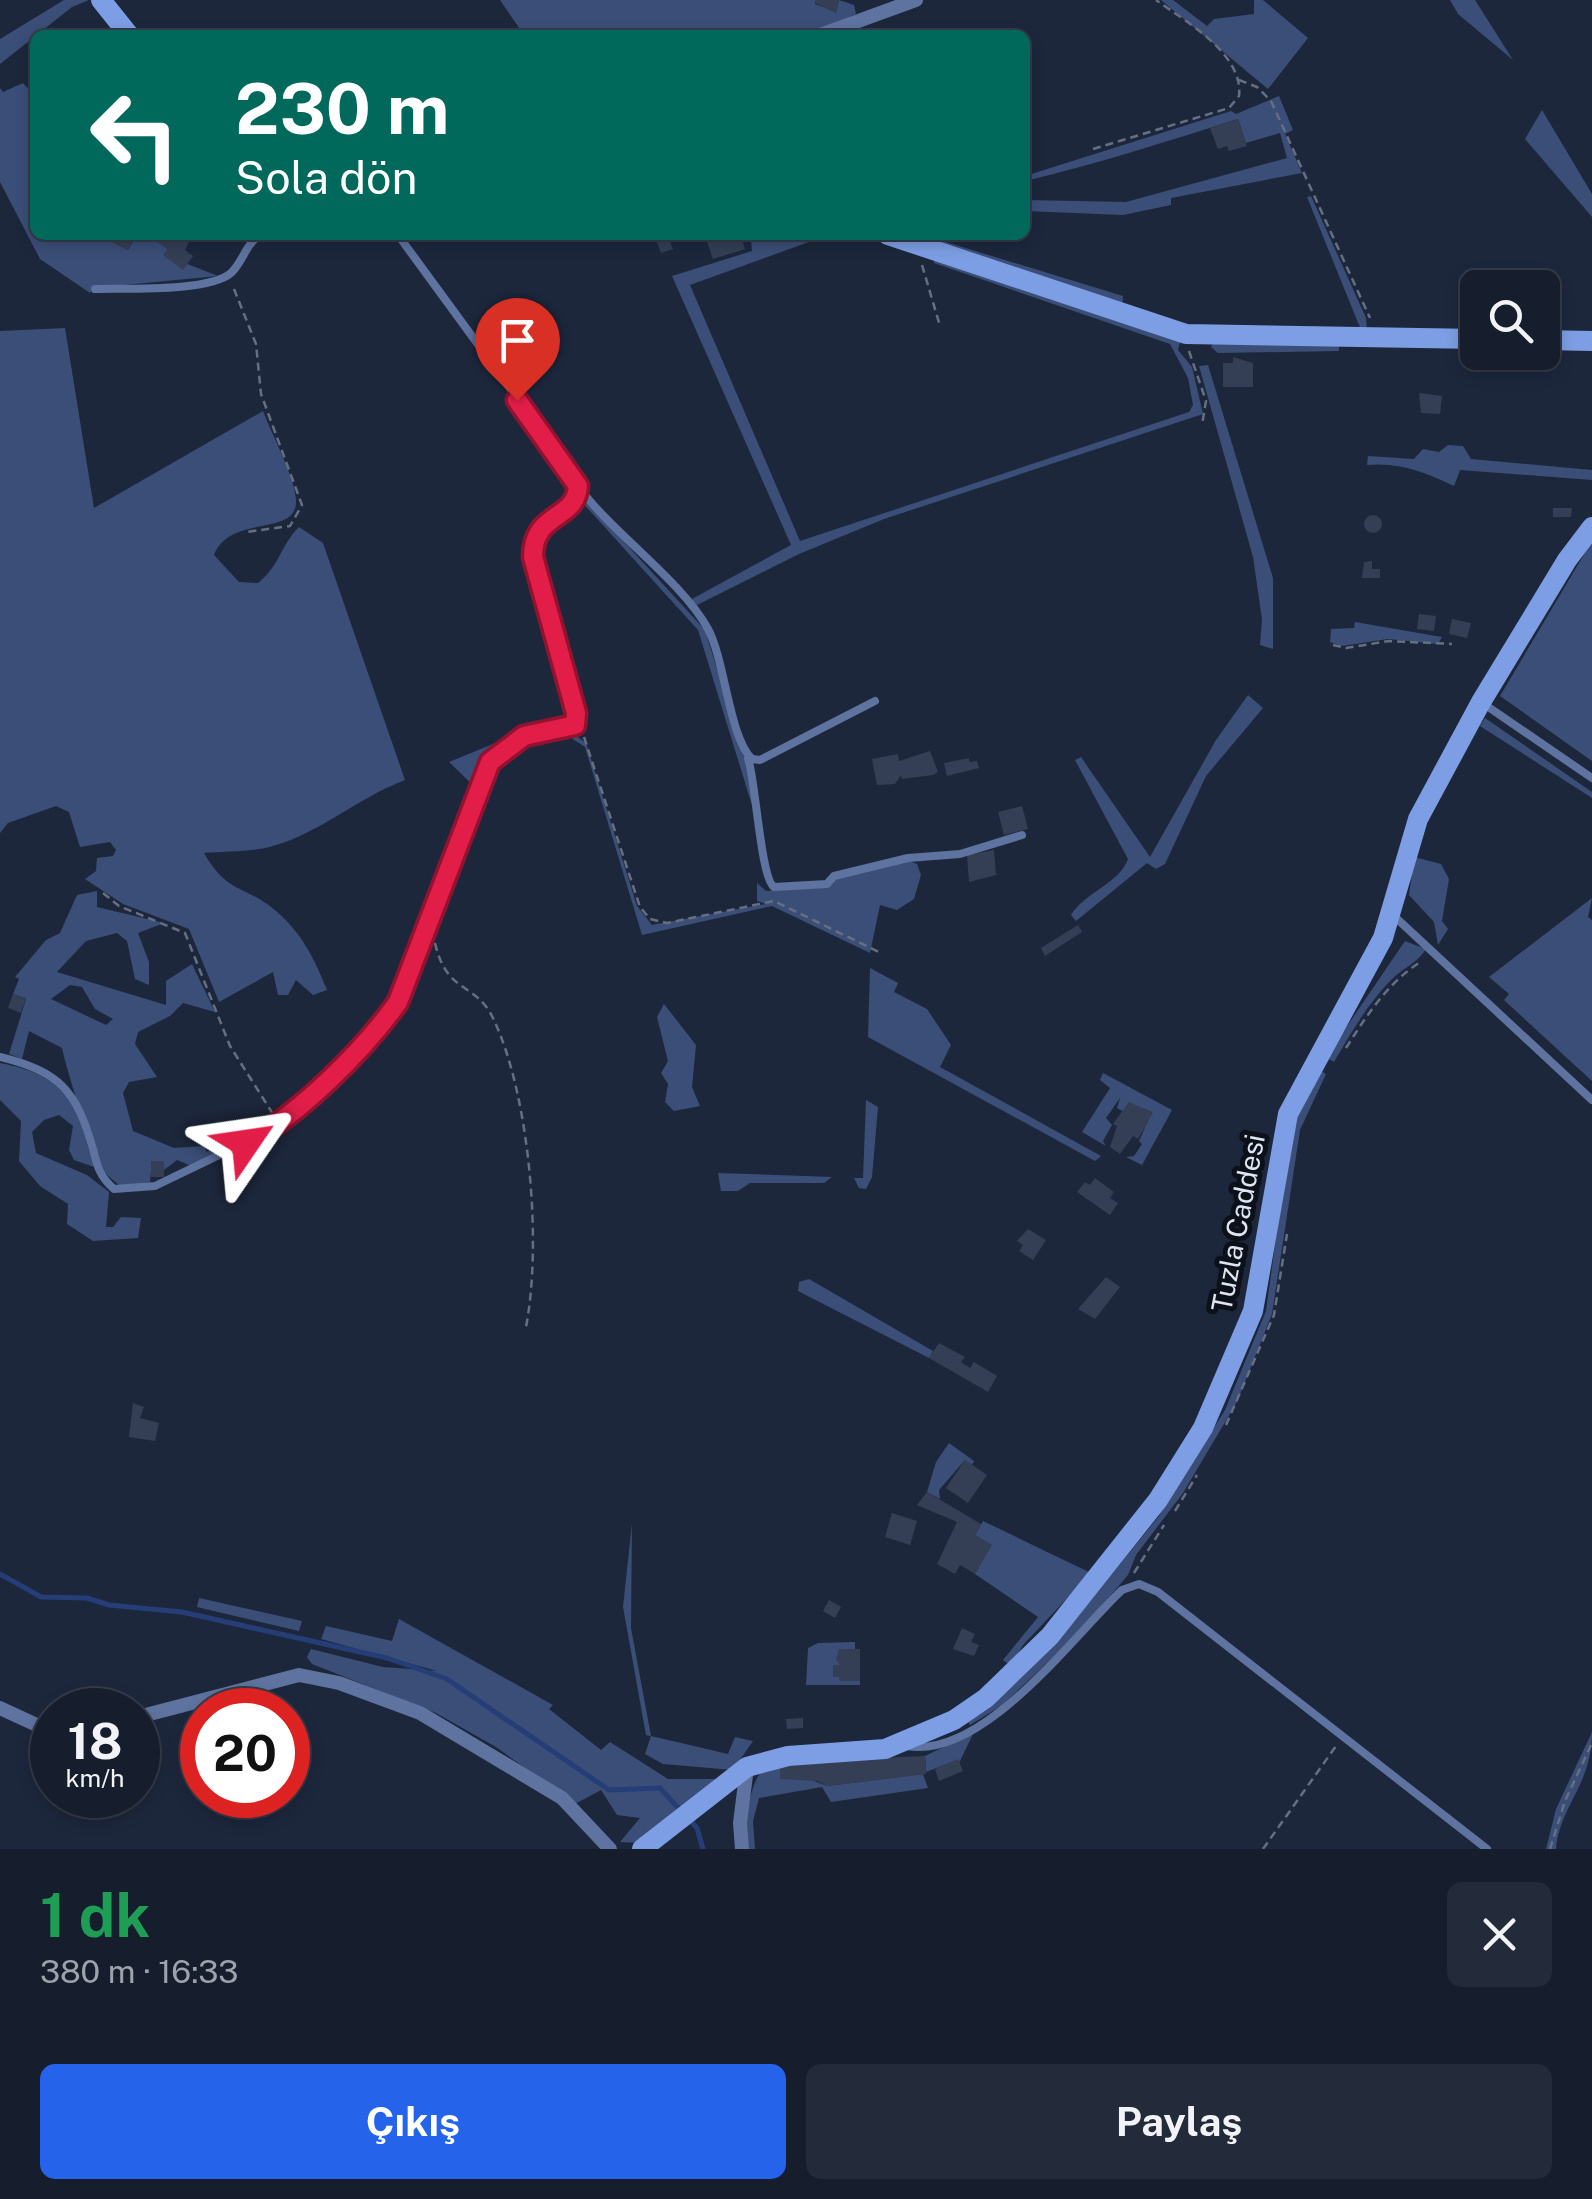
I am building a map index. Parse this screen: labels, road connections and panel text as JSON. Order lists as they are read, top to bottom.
{
  "streets": {
    "main road": ["Tuzla Caddesi"]
  },
  "page": {
    "turn": ["230 m", "Sola dön"],
    "speed": "18 km/h",
    "limit": "20",
    "heading": ["1 dk", "380 m · 16:33"],
    "buttons": ["Çıkış", "Paylaş"]
  }
}
